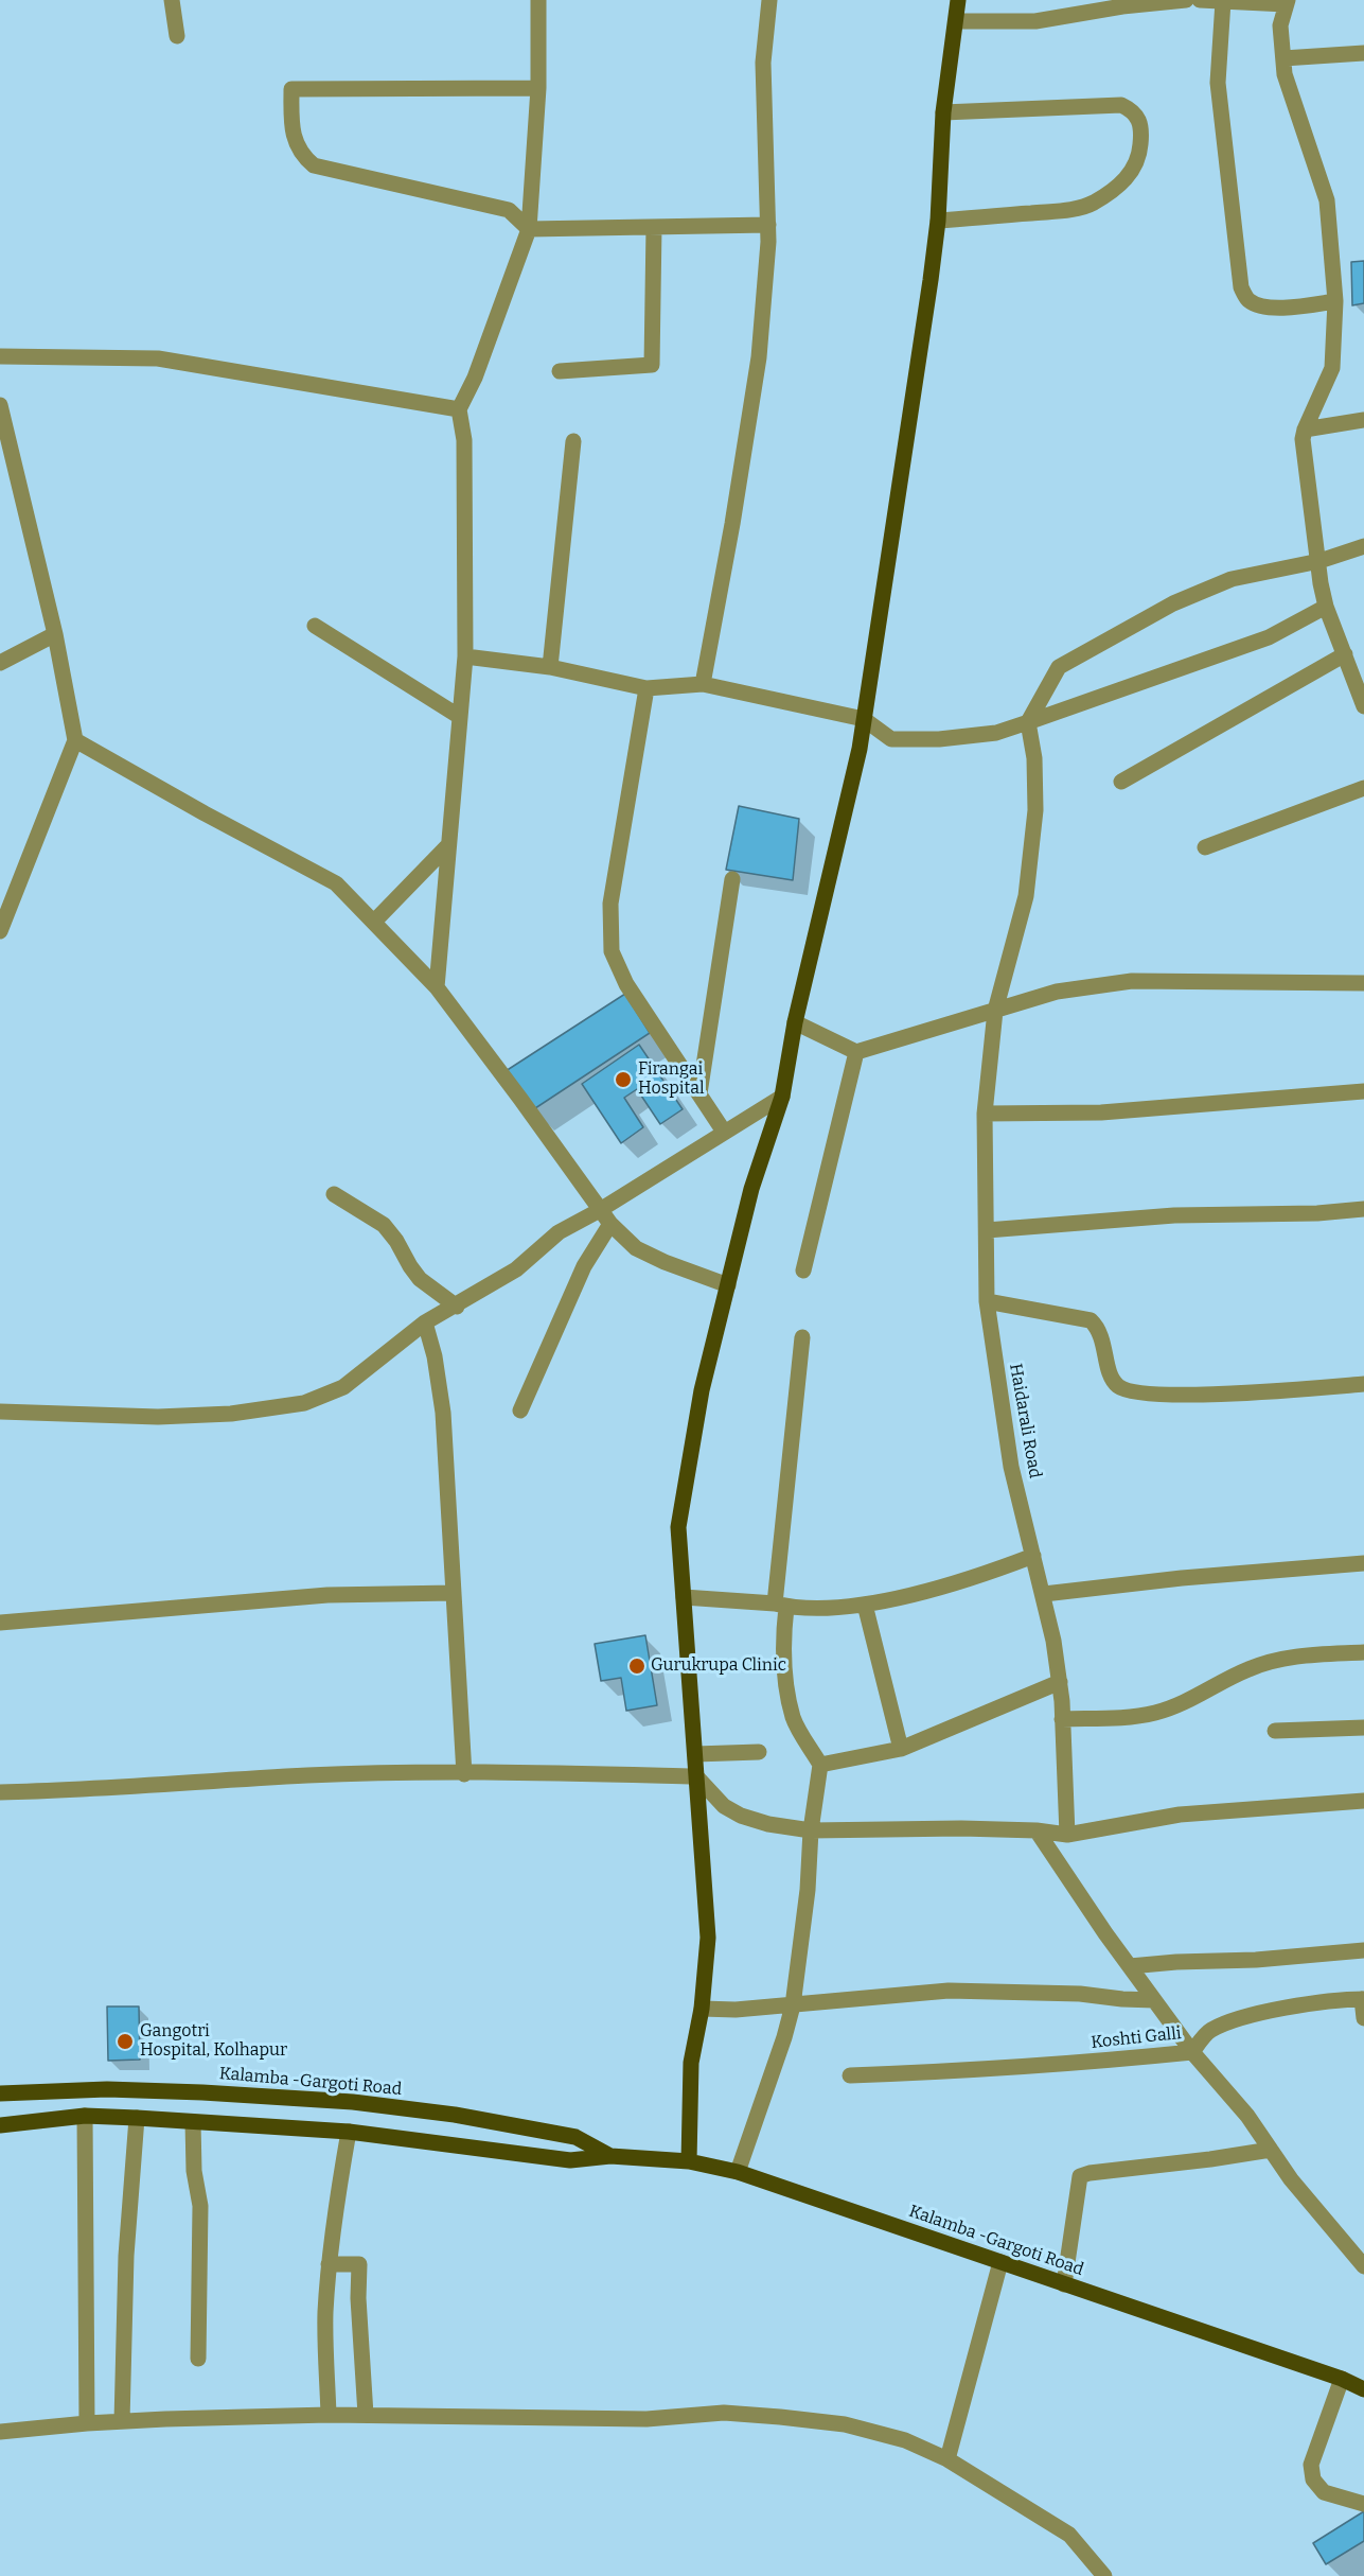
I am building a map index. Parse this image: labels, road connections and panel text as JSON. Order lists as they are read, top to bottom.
{
  "streets": {
    "main road": ["Kalamba -Gargoti Road"],
    "street": ["Haidarali Road", "Koshti Galli"]
  },
  "places": ["Firangai Hospital", "Gurukrupa Clinic", "Gangotri Hospital, Kolhapur"]
}
